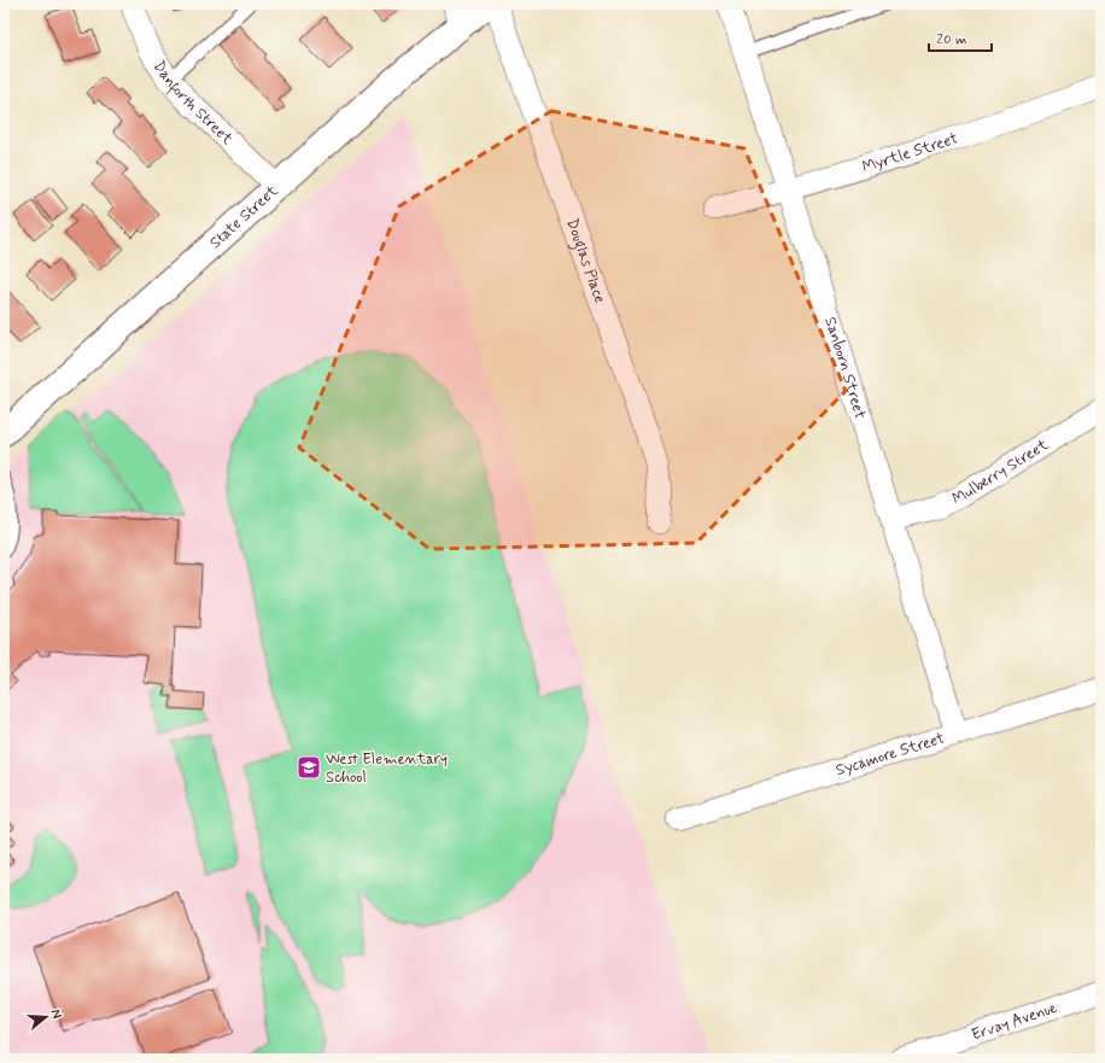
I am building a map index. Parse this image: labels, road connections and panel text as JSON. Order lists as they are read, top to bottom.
{
  "streets": {
    "street": [
      "Danforth Street",
      "Myrtle Street",
      "State Street",
      "Douglas Place",
      "Sanborn Street",
      "Mulberry Street",
      "Sycamore Street",
      "Ervay Avenue"
    ]
  },
  "crossings": [
    ["Danforth Street", "State Street"],
    ["Myrtle Street", "Sanborn Street"],
    ["Sanborn Street", "Mulberry Street"],
    ["Sanborn Street", "Sycamore Street"]
  ],
  "places": {
    "school or university": ["West Elementary School"]
  },
  "scale_bar": "20 m",
  "north": "right"
}
